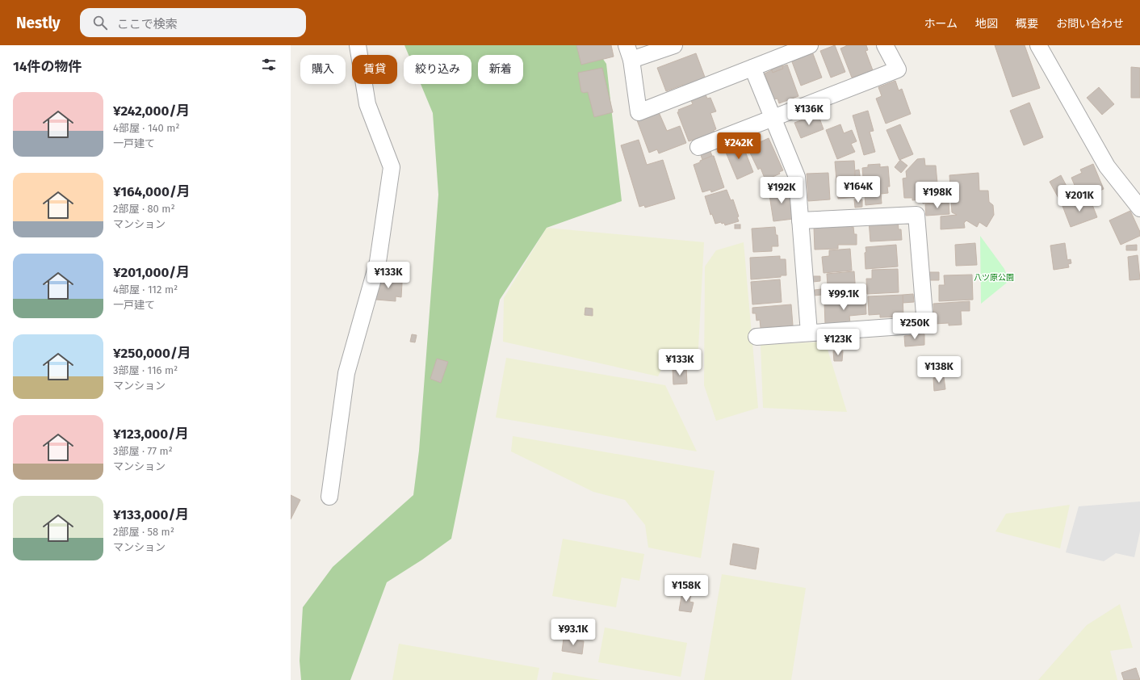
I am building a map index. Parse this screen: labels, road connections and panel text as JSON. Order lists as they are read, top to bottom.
{
  "parks": ["八ツ原公園"],
  "page": {
    "header": "Nestly",
    "search": "ここで検索",
    "nav": [
      "ホーム",
      "地図",
      "概要",
      "お問い合わせ"
    ],
    "heading": "14件の物件",
    "chip": [
      "購入",
      "賃貸",
      "絞り込み",
      "新着"
    ],
    "list": [
      {
        "name": "¥242,000/月",
        "note": "4部屋 · 140 m² · 一戸建て"
      },
      {
        "name": "¥164,000/月",
        "note": "2部屋 · 80 m² · マンション"
      },
      {
        "name": "¥201,000/月",
        "note": "4部屋 · 112 m² · 一戸建て"
      },
      {
        "name": "¥250,000/月",
        "note": "3部屋 · 116 m² · マンション"
      },
      {
        "name": "¥123,000/月",
        "note": "3部屋 · 77 m² · マンション"
      },
      {
        "name": "¥133,000/月",
        "note": "2部屋 · 58 m² · マンション"
      }
    ],
    "price": [
      "¥136K",
      "¥242K",
      "¥164K",
      "¥192K",
      "¥198K",
      "¥201K",
      "¥133K",
      "¥99.1K",
      "¥250K",
      "¥123K",
      "¥133K",
      "¥138K",
      "¥158K",
      "¥93.1K"
    ]
  }
}
